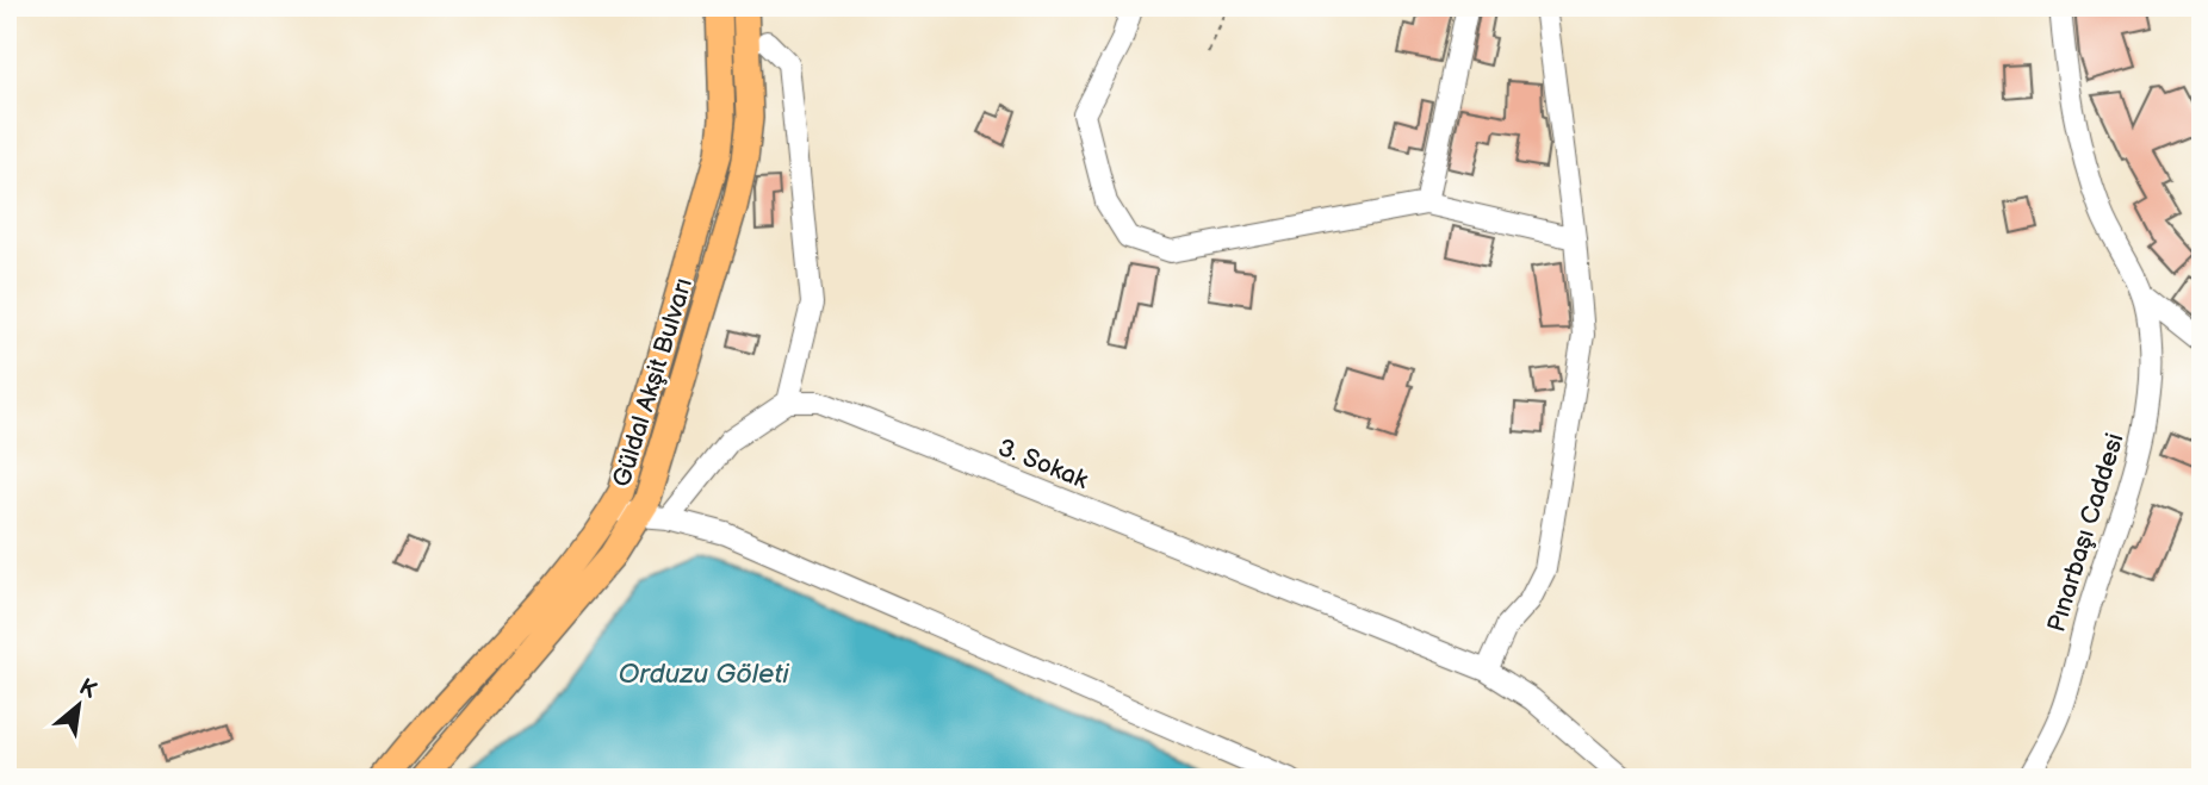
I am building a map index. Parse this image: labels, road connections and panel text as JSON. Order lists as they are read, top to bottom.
{
  "streets": {
    "main road": ["Güldal Akşit Bulvarı"],
    "street": ["3. Sokak", "Pınarbaşı Caddesi"]
  },
  "water": ["Orduzu Göleti"],
  "north": "top right"
}
